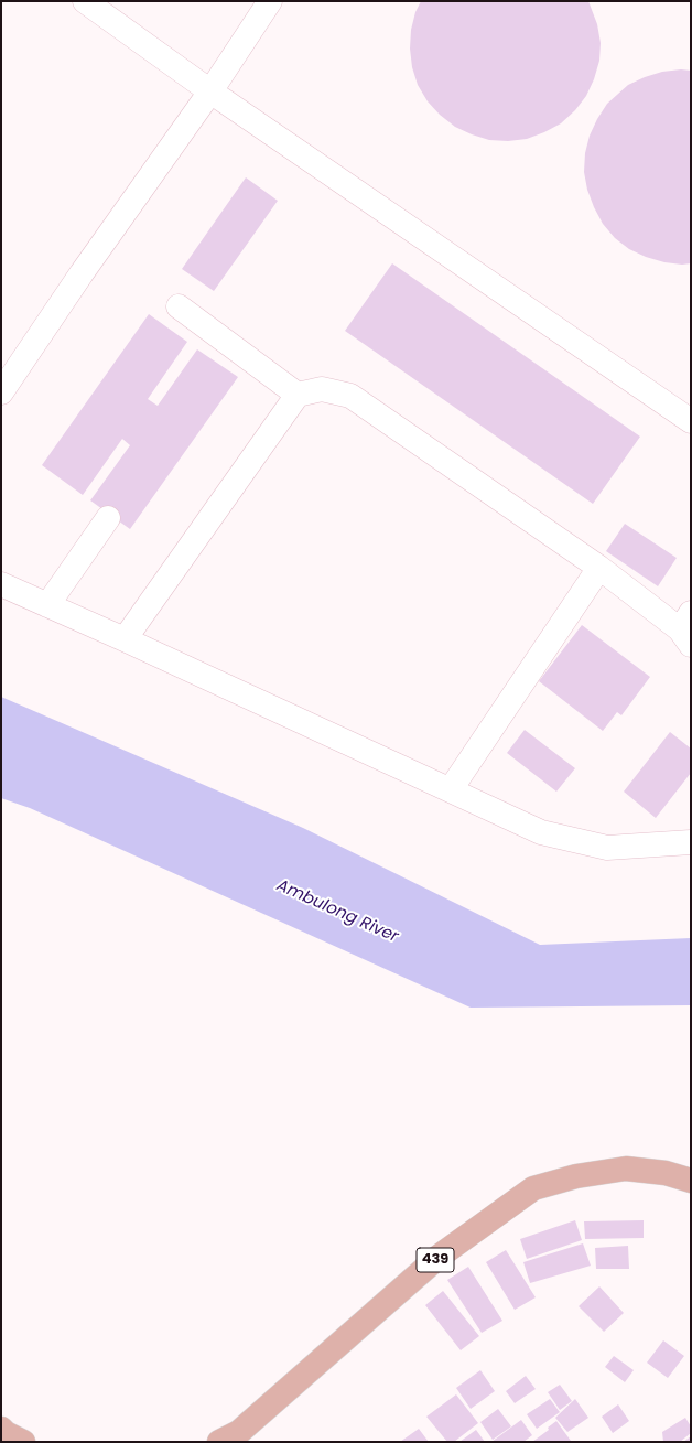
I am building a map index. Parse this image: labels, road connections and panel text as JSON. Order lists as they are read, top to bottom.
{
  "streets": {
    "main road": ["439"]
  },
  "water": ["Ambulong River"]
}
